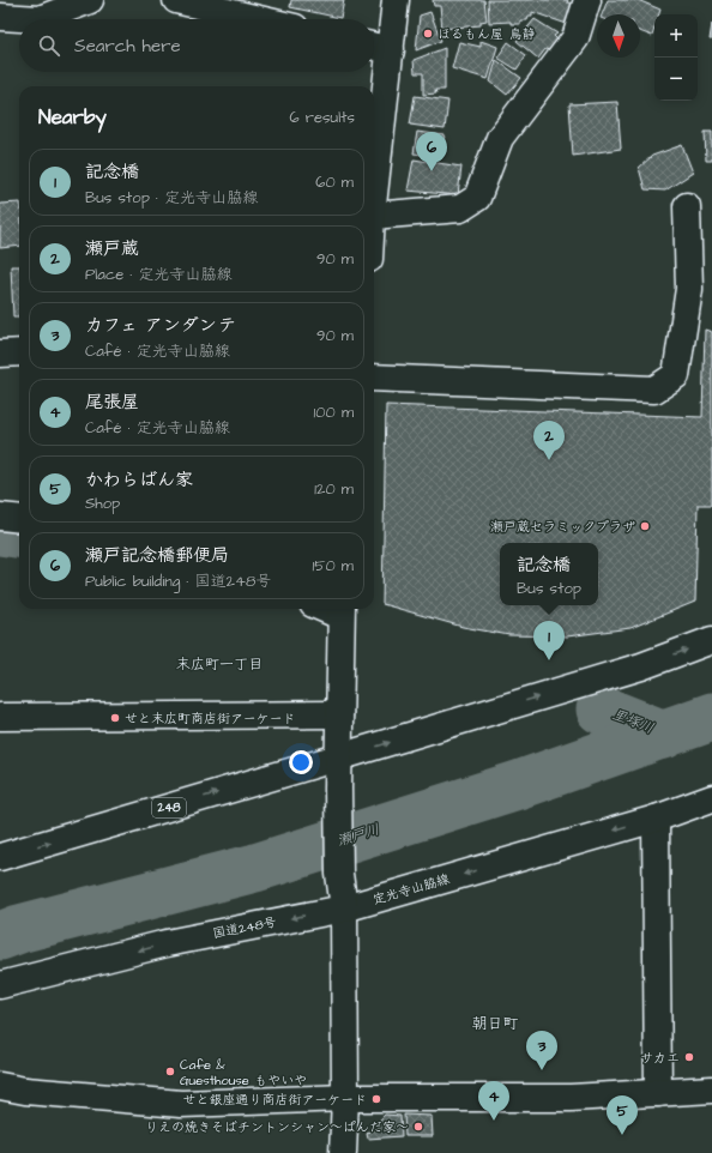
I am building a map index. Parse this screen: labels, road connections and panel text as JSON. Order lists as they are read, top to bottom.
{
  "streets": {
    "main road": ["248", "定光寺山脇線", "国道248号"]
  },
  "crossings": [
    ["定光寺山脇線", "国道248号"]
  ],
  "districts": ["末広町一丁目", "朝日町"],
  "water": ["里塚川", "瀬戸川"],
  "places": [
    "ほるもん屋 鳥静",
    "瀬戸蔵セラミックプラザ",
    "せと末広町商店街アーケード",
    "サカエ",
    "Cafe & Guesthouse もやいや",
    "せと銀座通り商店街アーケード",
    "りえの焼きそばチントンシャン～ぱんだ家～"
  ],
  "north": "bottom",
  "page": {
    "map_buttons": ["+", "−"],
    "search": "Search here",
    "heading": ["Nearby", "6 results"],
    "pins": [
      "6",
      "2",
      "1",
      "3",
      "4",
      "5"
    ],
    "list": [
      {
        "mark": "1",
        "name": "記念橋",
        "note": "Bus stop · 定光寺山脇線",
        "value": "60 m"
      },
      {
        "mark": "2",
        "name": "瀬戸蔵",
        "note": "Place · 定光寺山脇線",
        "value": "90 m"
      },
      {
        "mark": "3",
        "name": "カフェ アンダンテ",
        "note": "Café · 定光寺山脇線",
        "value": "90 m"
      },
      {
        "mark": "4",
        "name": "尾張屋",
        "note": "Café · 定光寺山脇線",
        "value": "100 m"
      },
      {
        "mark": "5",
        "name": "かわらばん家",
        "note": "Shop",
        "value": "120 m"
      },
      {
        "mark": "6",
        "name": "瀬戸記念橋郵便局",
        "note": "Public building · 国道248号",
        "value": "150 m"
      }
    ],
    "popup": ["記念橋", "Bus stop"]
  }
}
